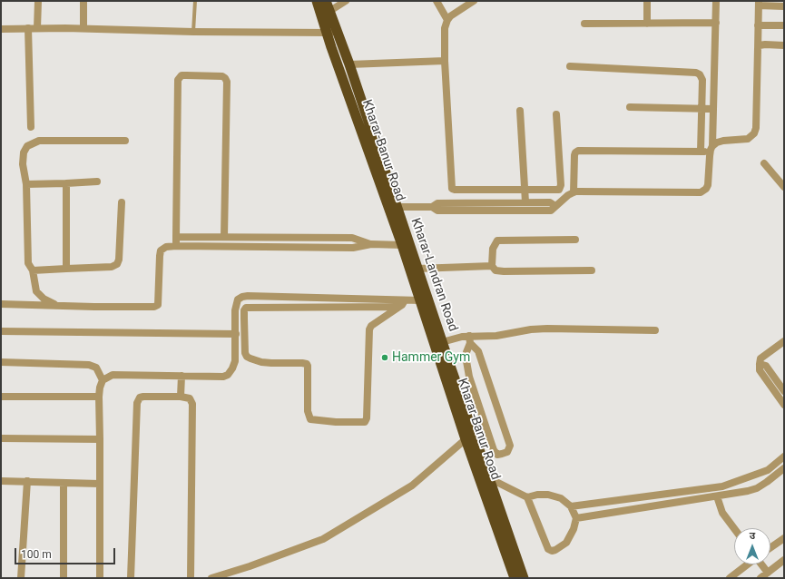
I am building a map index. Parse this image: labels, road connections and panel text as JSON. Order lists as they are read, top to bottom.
{
  "streets": {
    "highway": ["Kharar-Banur Road", "Kharar-Landran Road"]
  },
  "crossings": [
    ["Kharar-Banur Road", "Kharar-Landran Road"]
  ],
  "places": ["Hammer Gym"],
  "scale_bar": "100 m",
  "north": "top"
}
